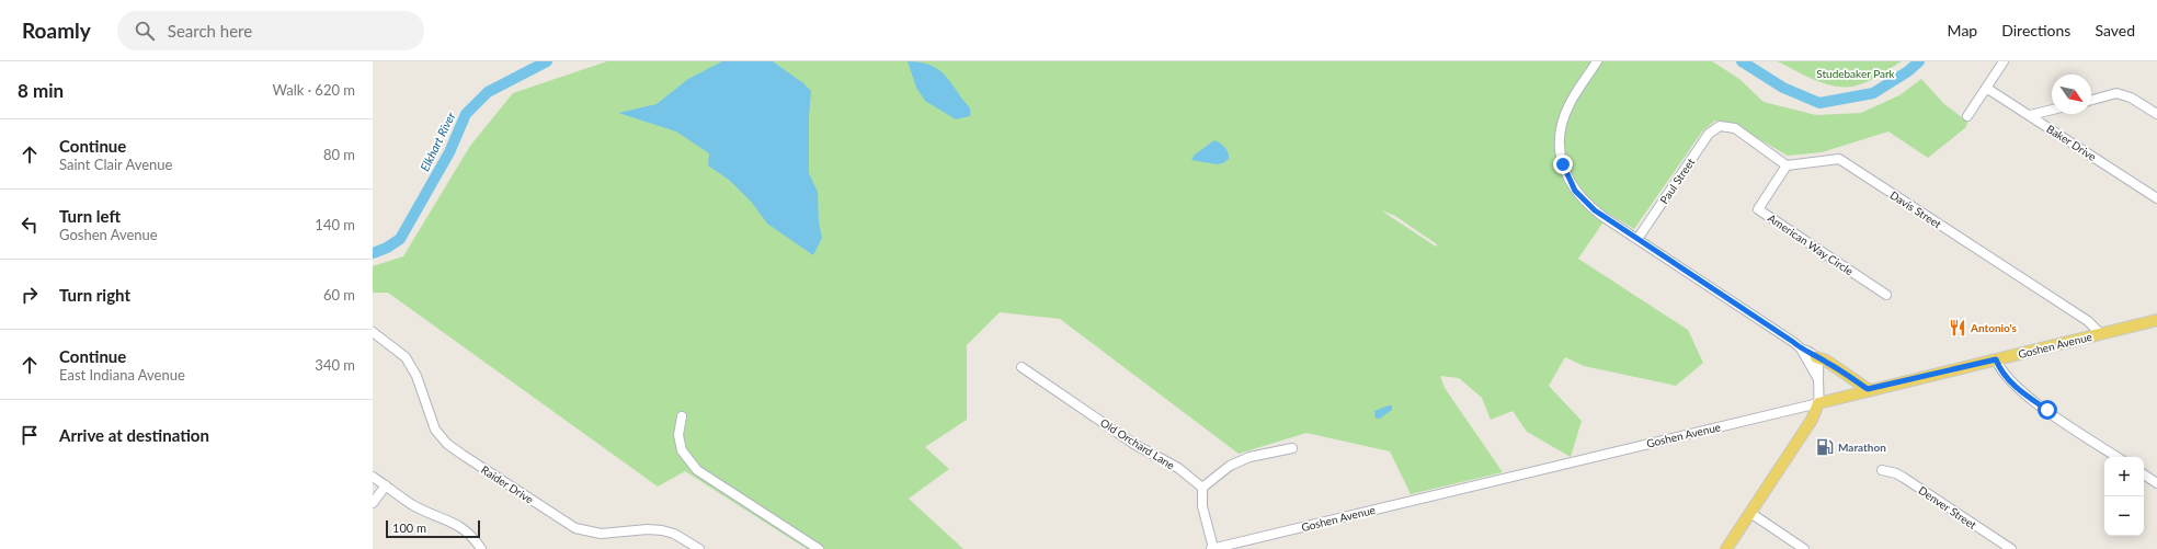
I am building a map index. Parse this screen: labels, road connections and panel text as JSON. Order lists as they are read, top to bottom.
{
  "streets": {
    "main road": ["Goshen Avenue"],
    "street": [
      "Baker Drive",
      "Paul Street",
      "Davis Street",
      "American Way Circle",
      "Old Orchard Lane",
      "Raider Drive",
      "Denver Street"
    ]
  },
  "crossings": [
    ["Paul Street", "Davis Street"],
    ["Paul Street", "American Way Circle"],
    ["Davis Street", "American Way Circle"],
    ["Davis Street", "Goshen Avenue"]
  ],
  "water": ["Elkhart River"],
  "parks": ["Studebaker Park"],
  "places": {
    "restaurant": ["Antonio's"],
    "fuel station": ["Marathon"]
  },
  "scale_bar": "100 m",
  "north": "bottom right",
  "page": {
    "header": "Roamly",
    "search": "Search here",
    "nav": ["Map", "Directions", "Saved"],
    "heading": ["8 min", "Walk · 620 m"],
    "list": [
      ["Continue", "Saint Clair Avenue", "80 m"],
      ["Turn left", "Goshen Avenue", "140 m"],
      ["Turn right", "60 m"],
      ["Continue", "East Indiana Avenue", "340 m"],
      "Arrive at destination"
    ],
    "map_buttons": ["+", "−"],
    "scale": "100 m"
  }
}
